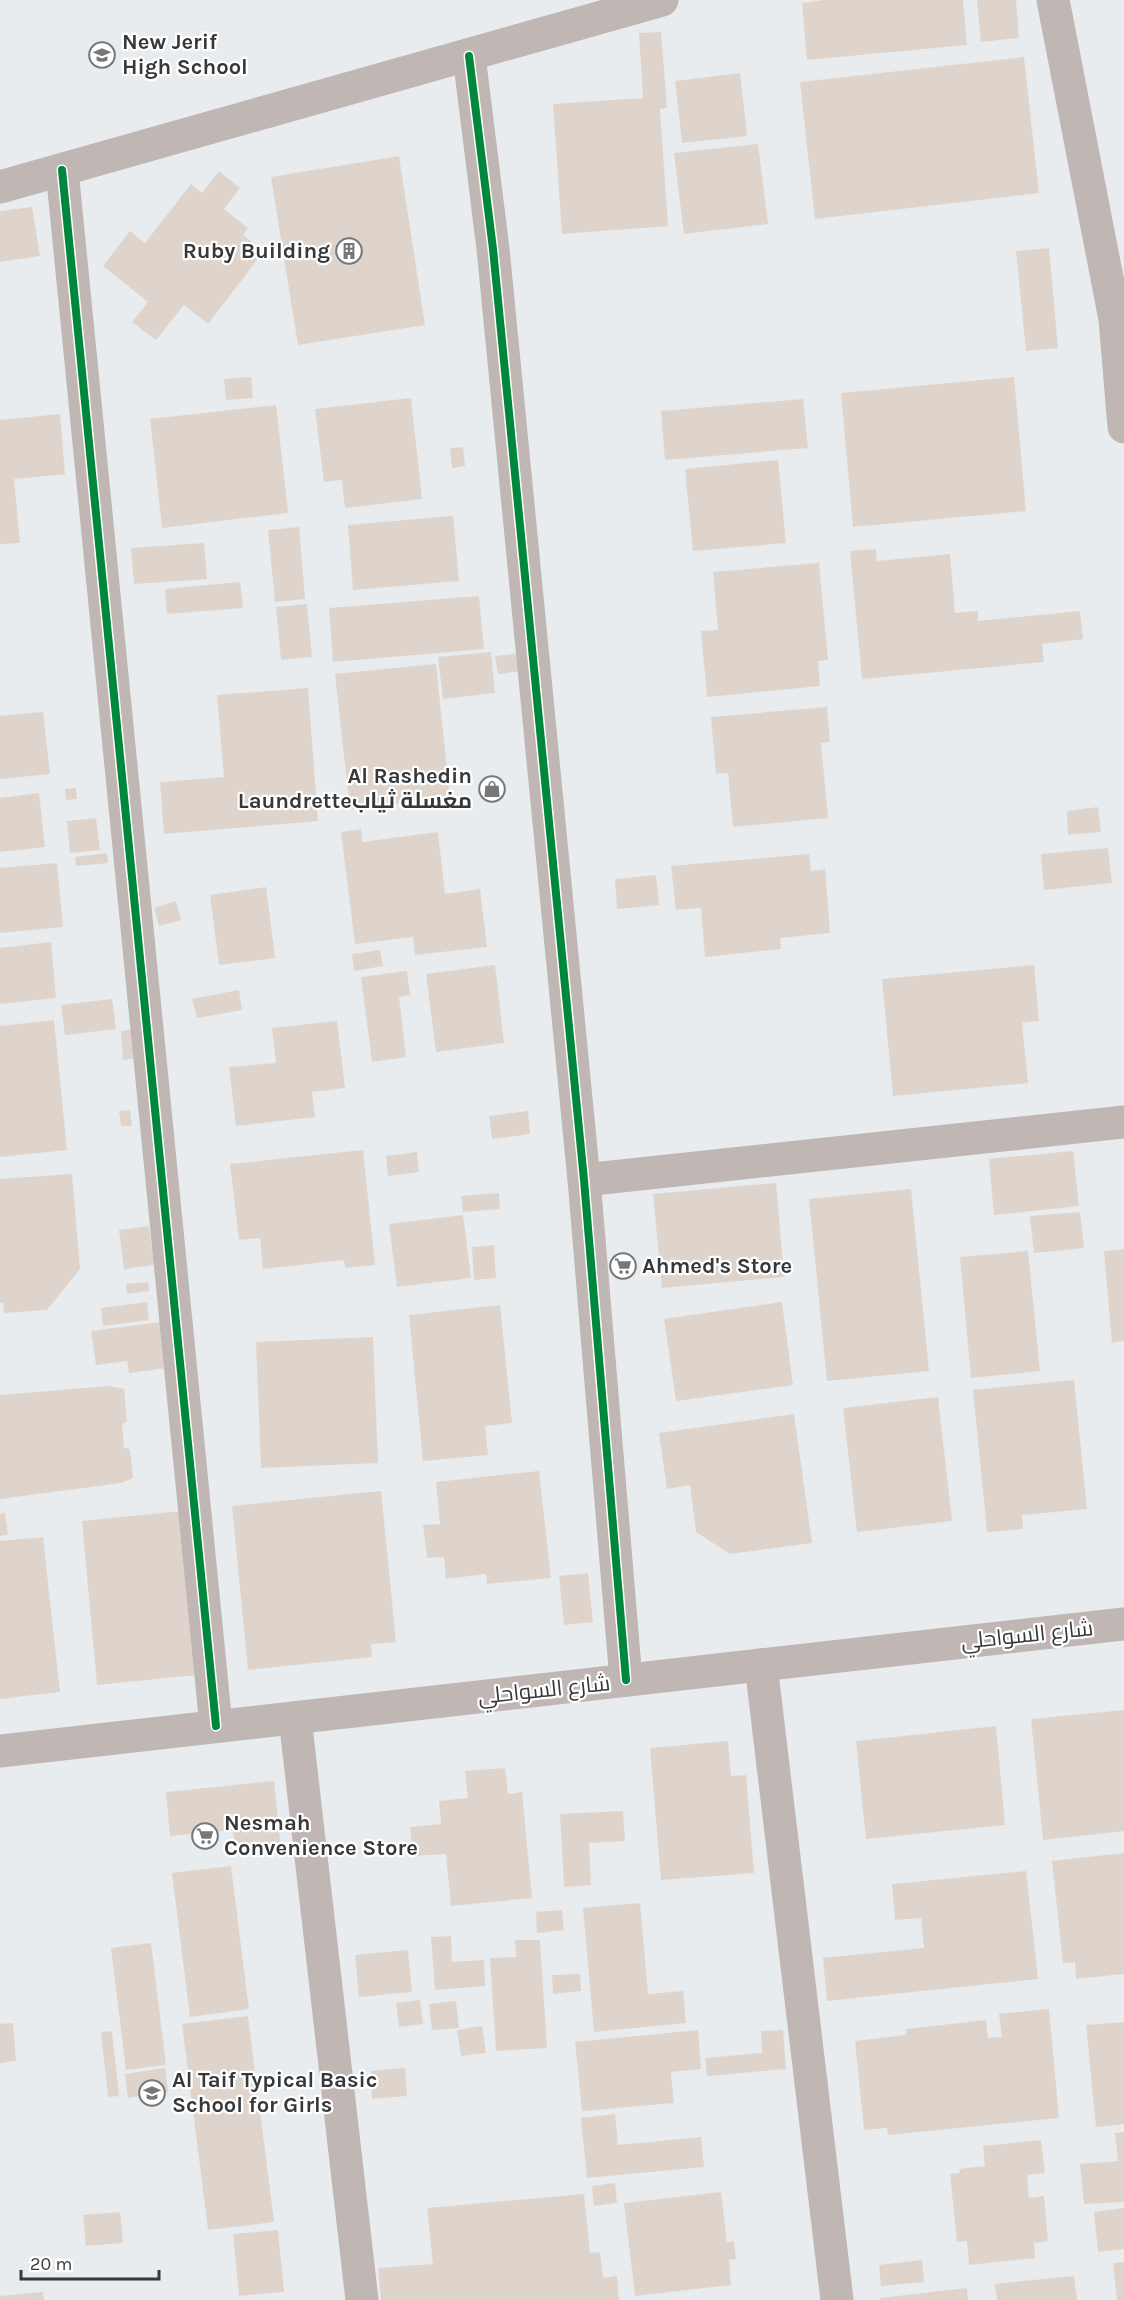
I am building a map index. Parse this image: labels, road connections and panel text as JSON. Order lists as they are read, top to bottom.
{
  "streets": {
    "street": ["شارع السواحلي"]
  },
  "places": {
    "school or university": ["New Jerif High School", "Al Taif Typical Basic School for Girls"],
    "building": ["Ruby Building"],
    "shop": ["Al Rashedin Laundretteمغسلة ثياب"],
    "supermarket": ["Ahmed's Store", "Nesmah Convenience Store"]
  },
  "scale_bar": "20 m"
}
